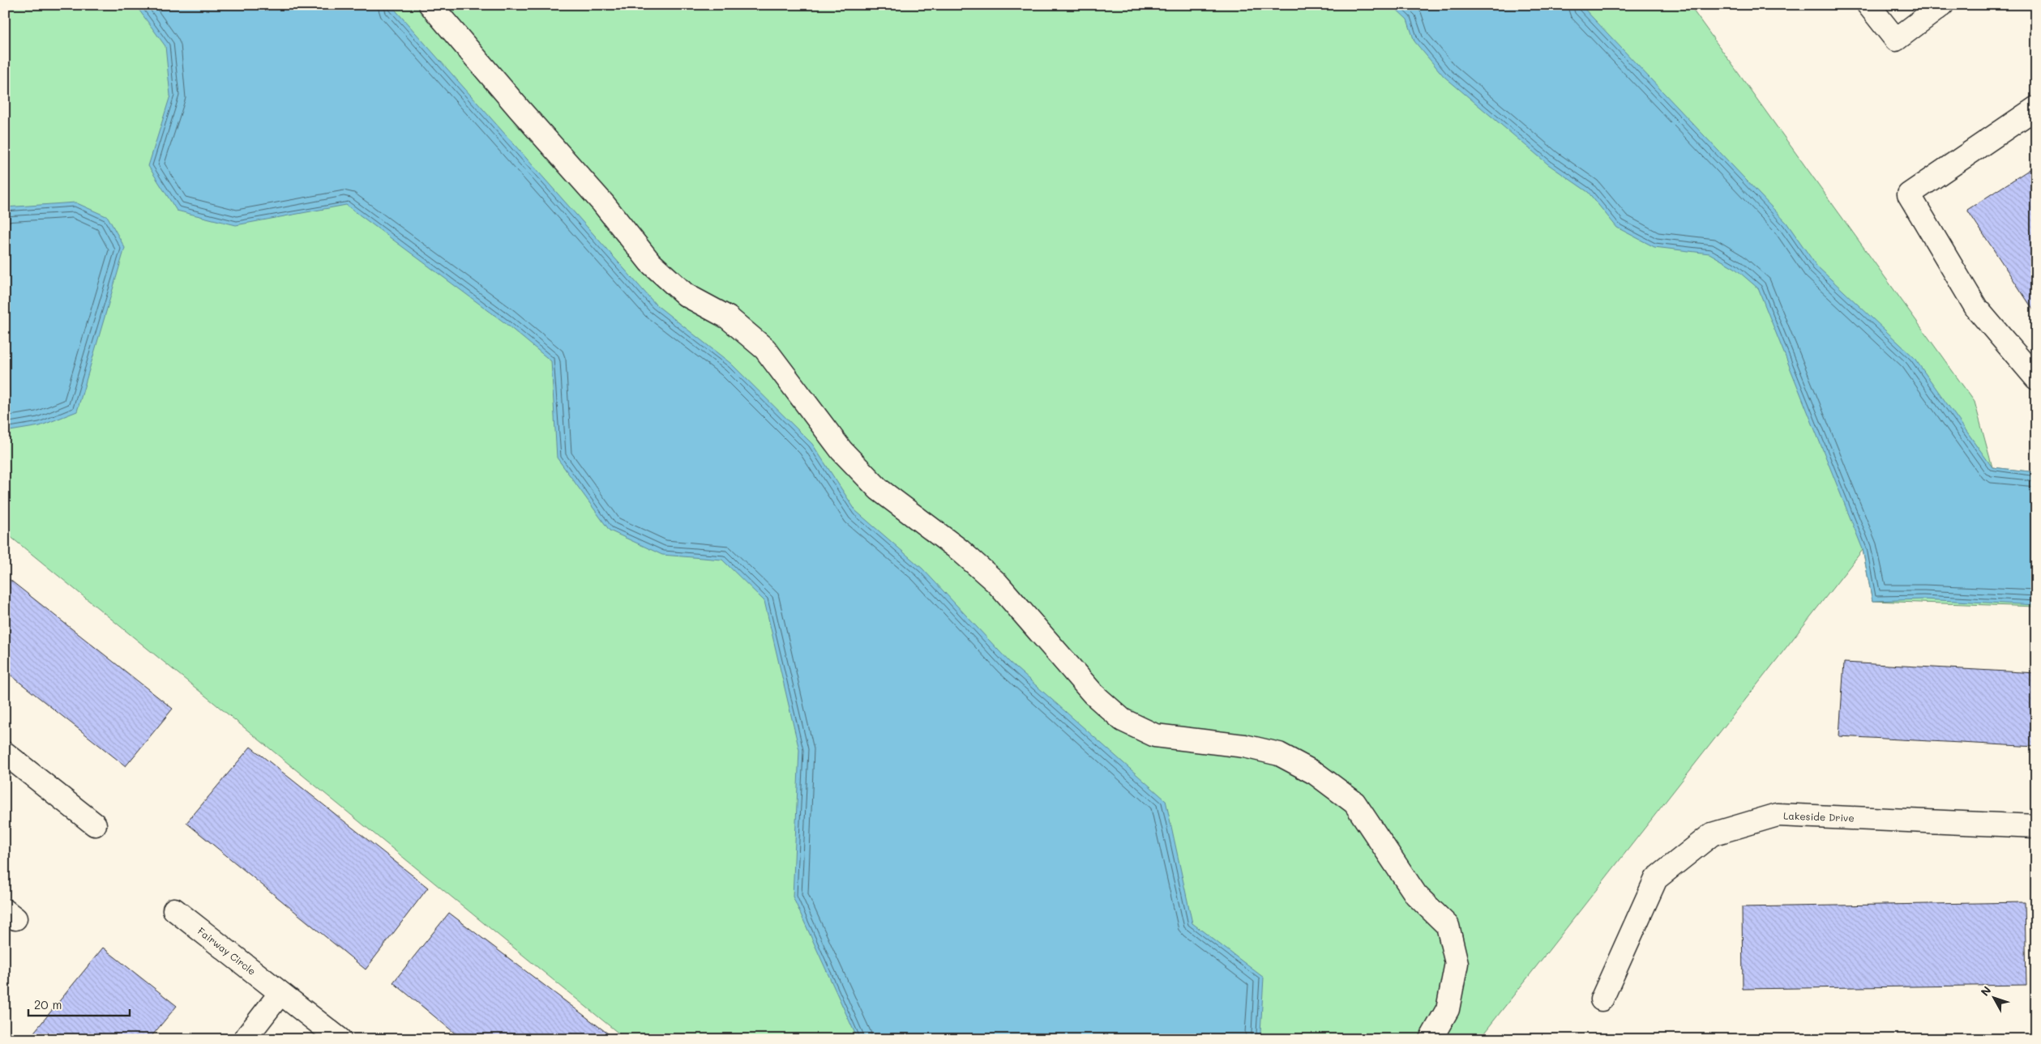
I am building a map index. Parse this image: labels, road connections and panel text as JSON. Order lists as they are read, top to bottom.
{
  "streets": {
    "street": ["Lakeside Drive", "Fairway Circle"]
  },
  "scale_bar": "20 m",
  "north": "top left"
}
